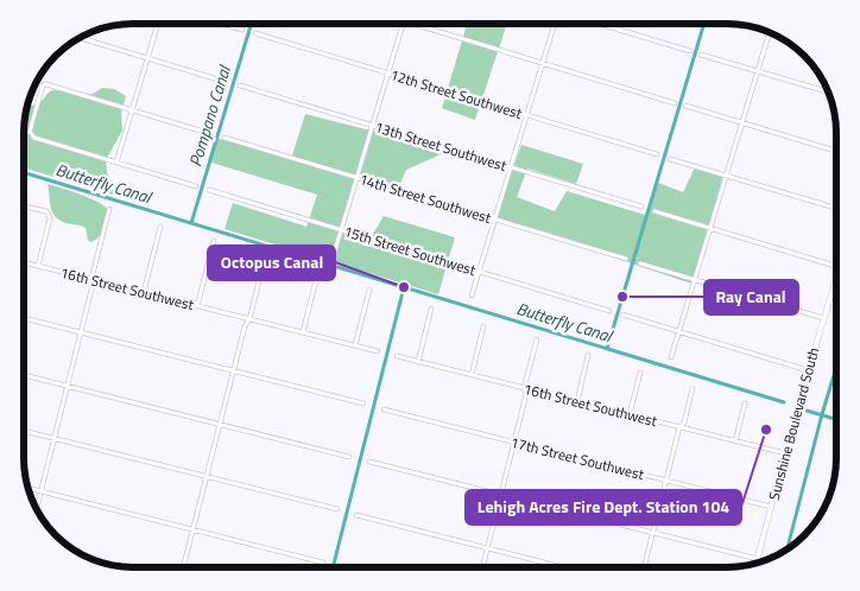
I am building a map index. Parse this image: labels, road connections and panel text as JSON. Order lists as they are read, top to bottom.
{
  "streets": {
    "street": [
      "12th Street Southwest",
      "13th Street Southwest",
      "14th Street Southwest",
      "15th Street Southwest",
      "16th Street Southwest",
      "Sunshine Boulevard South",
      "17th Street Southwest"
    ]
  },
  "crossings": [
    ["16th Street Southwest", "Sunshine Boulevard South"],
    ["Sunshine Boulevard South", "17th Street Southwest"]
  ],
  "water": ["Pompano Canal", "Butterfly Canal"],
  "places": ["Octopus Canal", "Ray Canal", "Lehigh Acres Fire Dept. Station 104"]
}
